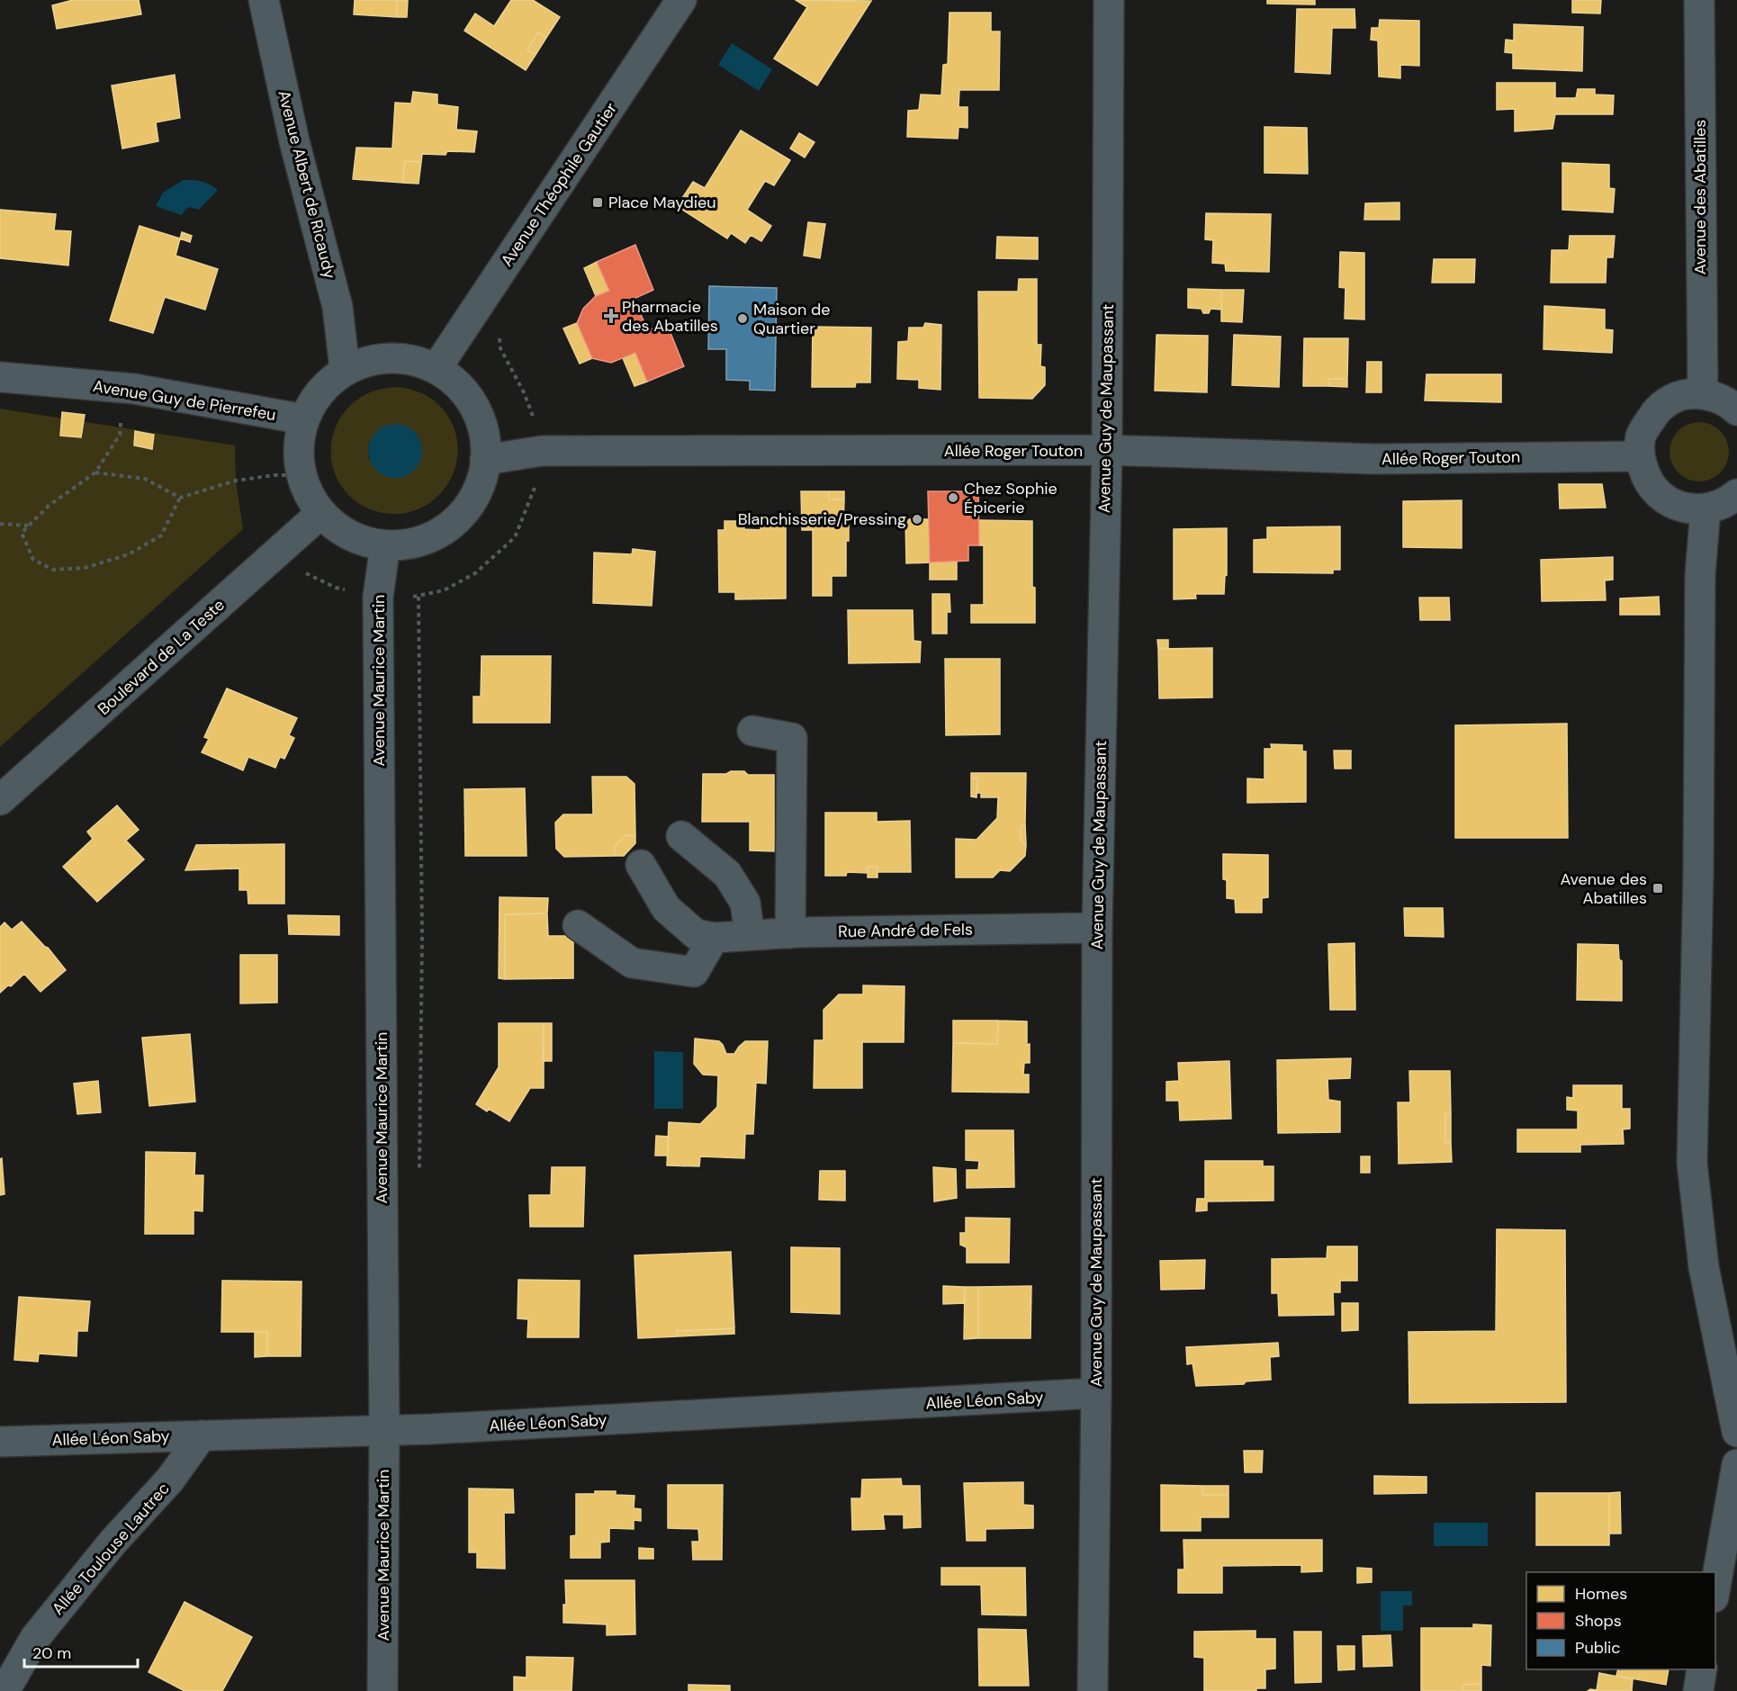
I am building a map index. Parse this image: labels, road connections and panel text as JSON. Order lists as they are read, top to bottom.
{
  "streets": {
    "street": [
      "Avenue Albert de Ricaudy",
      "Avenue Théophile Gautier",
      "Avenue des Abatilles",
      "Avenue Guy de Pierrefeu",
      "Avenue Guy de Maupassant",
      "Allée Roger Touton",
      "Boulevard de La Teste",
      "Avenue Maurice Martin",
      "Rue André de Fels",
      "Allée Léon Saby",
      "Allée Toulouse Lautrec"
    ]
  },
  "crossings": [
    ["Avenue Albert de Ricaudy", "Avenue Théophile Gautier"],
    ["Avenue Albert de Ricaudy", "Avenue Guy de Pierrefeu"],
    ["Avenue Albert de Ricaudy", "Allée Roger Touton"],
    ["Avenue Albert de Ricaudy", "Boulevard de La Teste"],
    ["Avenue Albert de Ricaudy", "Avenue Maurice Martin"],
    ["Avenue Théophile Gautier", "Avenue Guy de Pierrefeu"],
    ["Avenue Théophile Gautier", "Allée Roger Touton"],
    ["Avenue Théophile Gautier", "Boulevard de La Teste"],
    ["Avenue Théophile Gautier", "Avenue Maurice Martin"],
    ["Avenue Guy de Pierrefeu", "Allée Roger Touton"],
    ["Avenue Guy de Pierrefeu", "Boulevard de La Teste"],
    ["Avenue Guy de Pierrefeu", "Avenue Maurice Martin"],
    ["Avenue Guy de Maupassant", "Allée Roger Touton"],
    ["Avenue Guy de Maupassant", "Rue André de Fels"],
    ["Avenue Guy de Maupassant", "Allée Léon Saby"],
    ["Allée Roger Touton", "Boulevard de La Teste"],
    ["Allée Roger Touton", "Avenue Maurice Martin"],
    ["Boulevard de La Teste", "Avenue Maurice Martin"],
    ["Avenue Maurice Martin", "Allée Léon Saby"],
    ["Allée Léon Saby", "Allée Toulouse Lautrec"]
  ],
  "places": {
    "transit": ["Place Maydieu", "Avenue des Abatilles"],
    "health": ["Pharmacie des Abatilles"],
    "other": ["Maison de Quartier", "Chez Sophie Épicerie", "Blanchisserie/Pressing"]
  },
  "legend": ["Homes", "Shops", "Public"],
  "scale_bar": "20 m"
}
